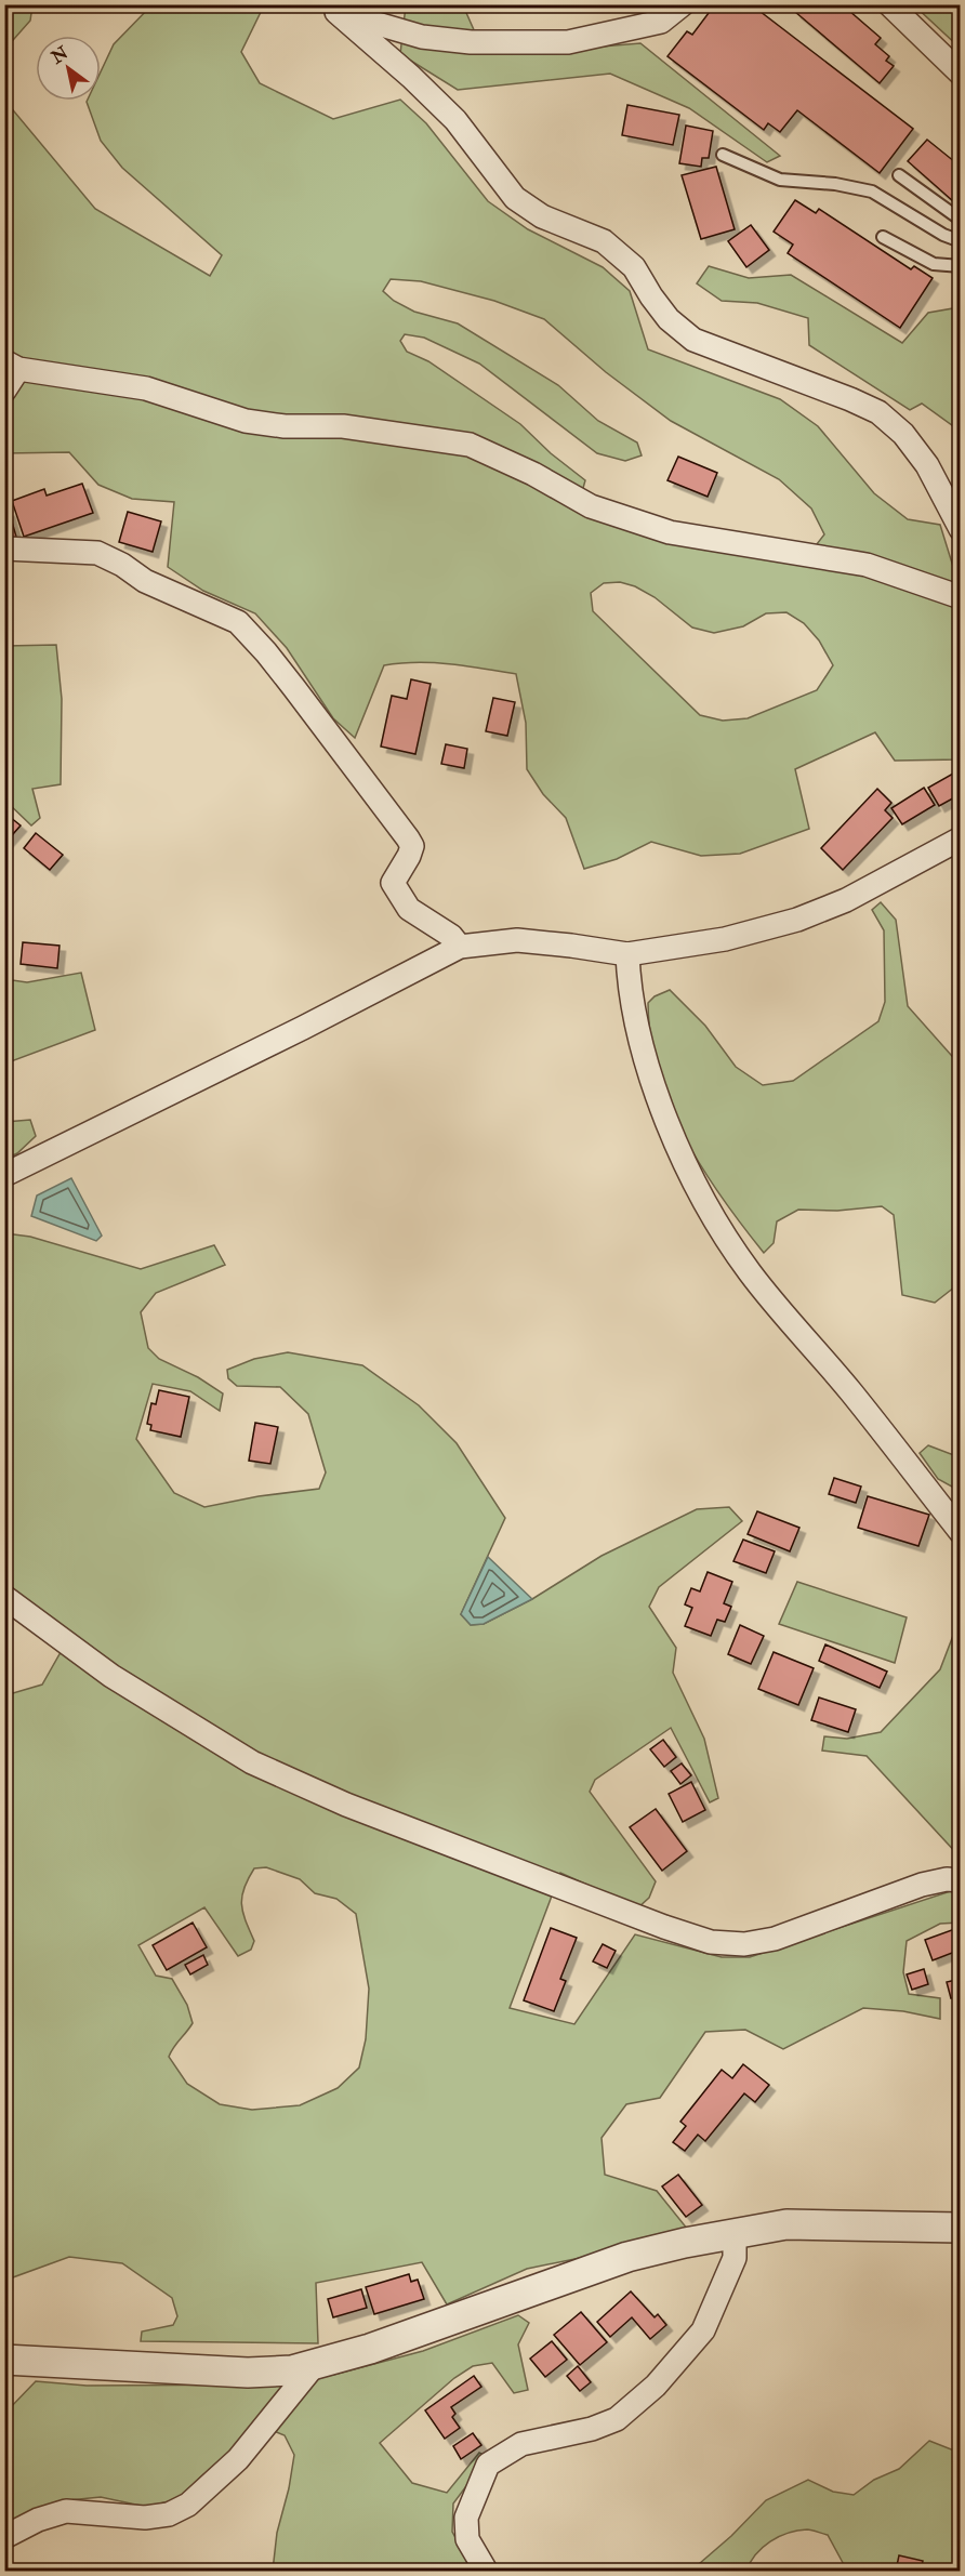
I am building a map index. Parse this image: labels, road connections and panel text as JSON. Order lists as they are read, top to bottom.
{
  "north": "top left"
}
